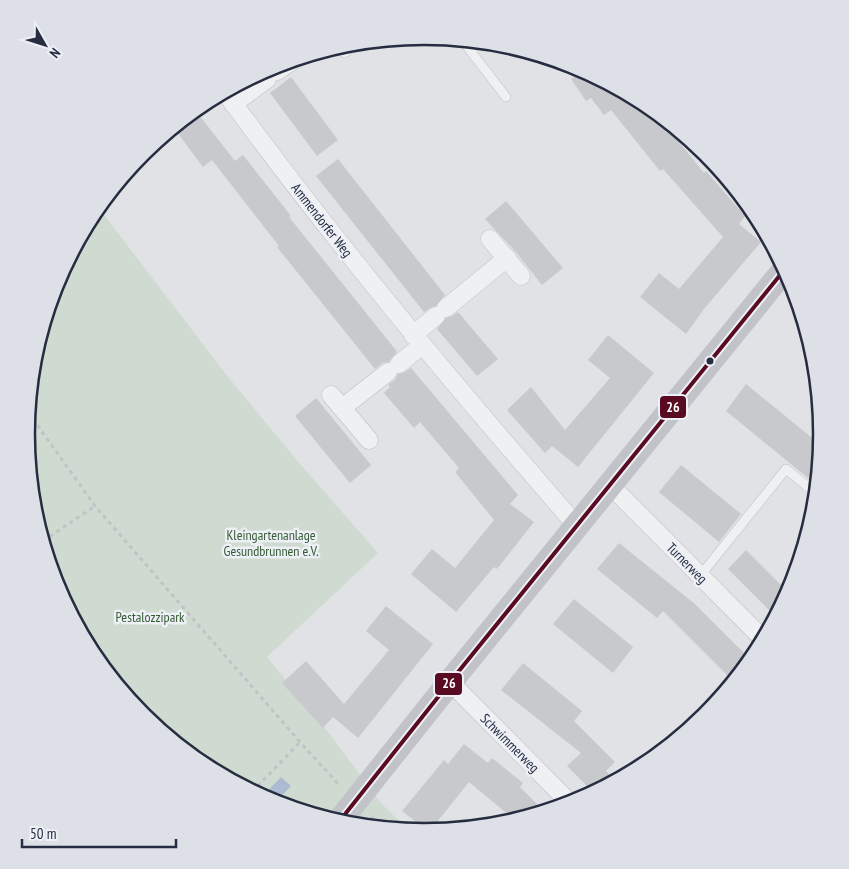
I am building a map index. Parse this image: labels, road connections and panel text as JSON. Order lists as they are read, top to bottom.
{
  "streets": {
    "street": ["Ammendorfer Weg", "Turnerweg", "Schwimmerweg"]
  },
  "parks": ["Kleingartenanlage Gesundbrunnen e.V.", "Pestalozzipark"],
  "lines": ["transit line 26"],
  "scale_bar": "50 m",
  "north": "bottom right"
}
